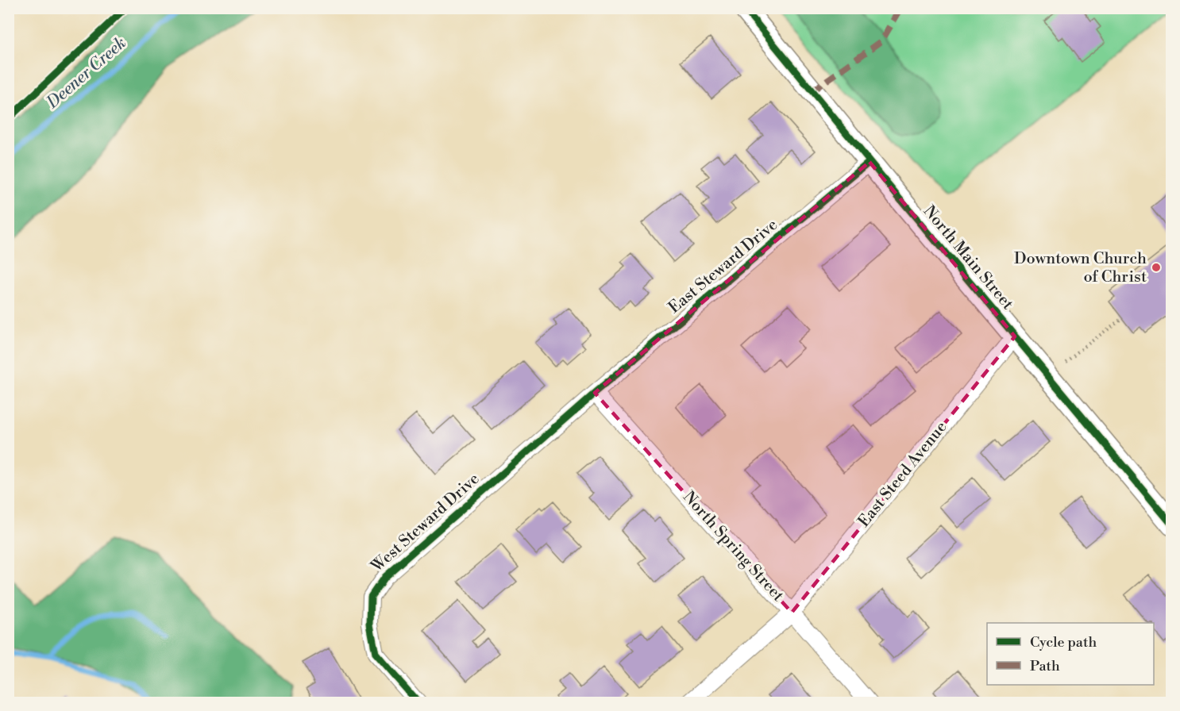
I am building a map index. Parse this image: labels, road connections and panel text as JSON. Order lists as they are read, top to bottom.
{
  "streets": {
    "street": [
      "North Main Street",
      "East Steward Drive",
      "East Steed Avenue",
      "West Steward Drive",
      "North Spring Street"
    ]
  },
  "crossings": [
    ["North Main Street", "East Steward Drive"],
    ["North Main Street", "East Steed Avenue"],
    ["East Steward Drive", "West Steward Drive"],
    ["East Steward Drive", "North Spring Street"],
    ["East Steed Avenue", "North Spring Street"],
    ["West Steward Drive", "North Spring Street"]
  ],
  "water": ["Deener Creek"],
  "places": ["Downtown Church of Christ"],
  "legend": ["Cycle path", "Path"]
}
